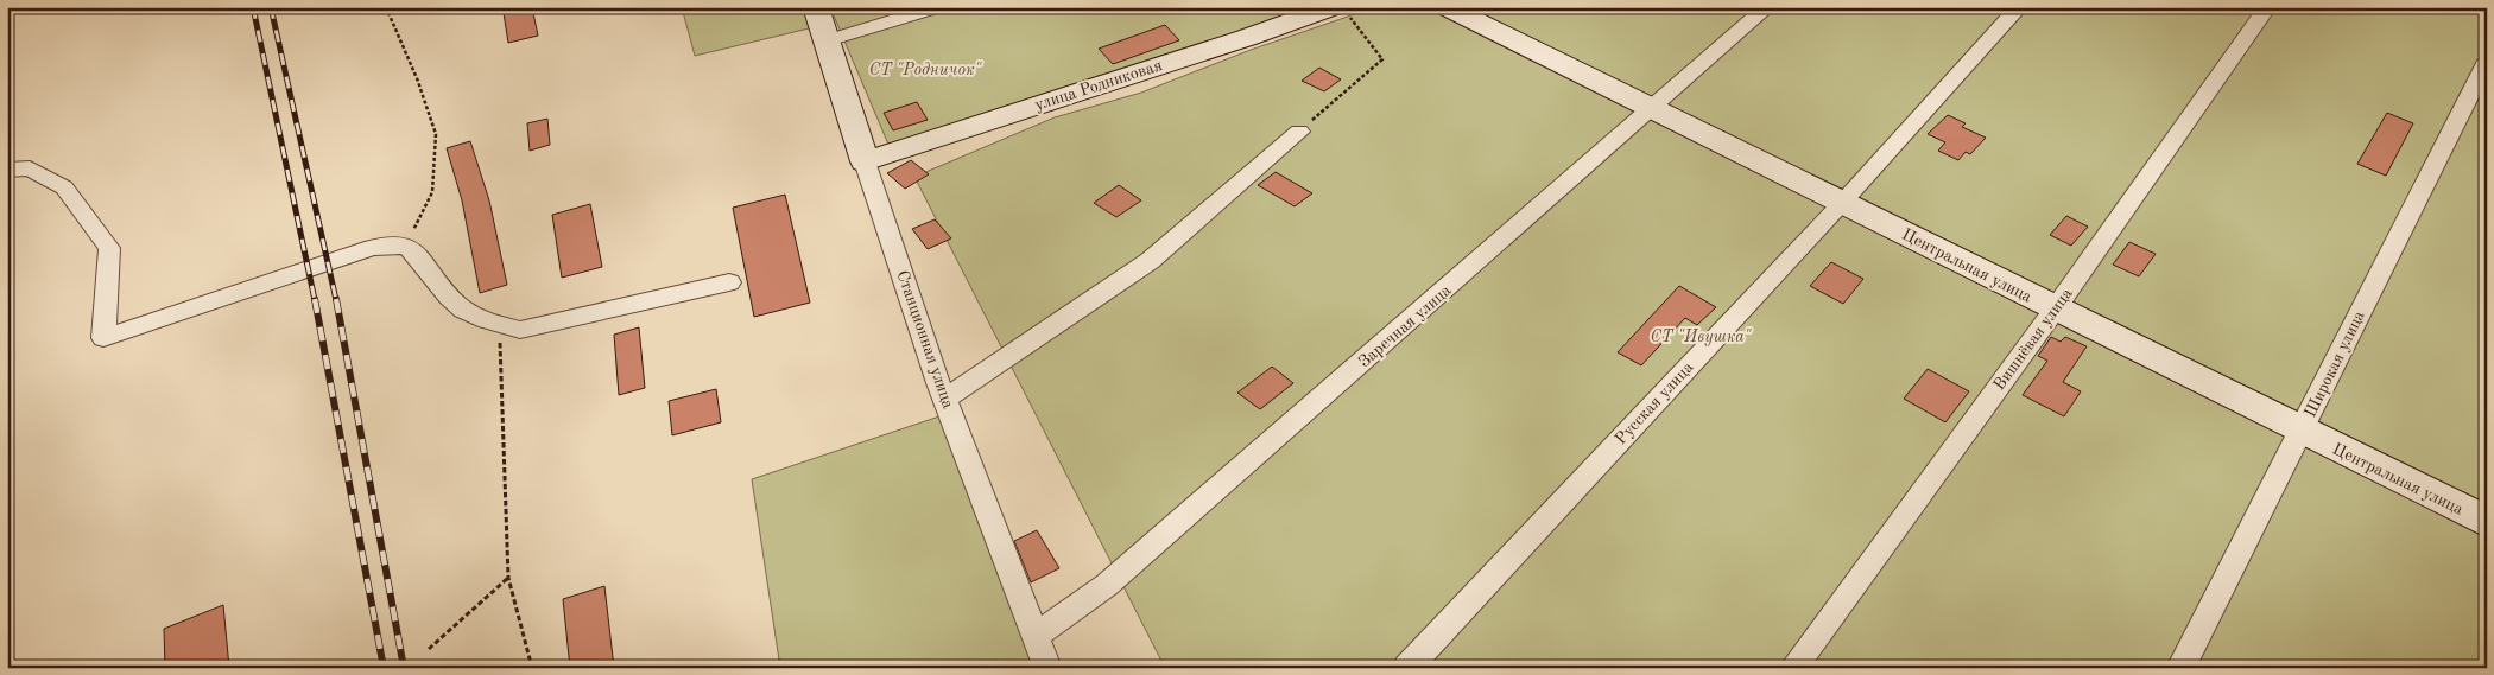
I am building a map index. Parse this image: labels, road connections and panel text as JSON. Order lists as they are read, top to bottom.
{
  "streets": {
    "street": [
      "улица Родниковая",
      "Центральная улица",
      "Заречная улица",
      "Станционная улица",
      "Вишнёвая улица",
      "Широкая улица",
      "Русская улица"
    ]
  },
  "crossings": [
    ["улица Родниковая", "Станционная улица"],
    ["Центральная улица", "Заречная улица"],
    ["Центральная улица", "Вишнёвая улица"],
    ["Центральная улица", "Широкая улица"],
    ["Центральная улица", "Русская улица"],
    ["Заречная улица", "Станционная улица"]
  ],
  "parks": ["СТ \"Родничок\"", "СТ \"Ивушка\""]
}
